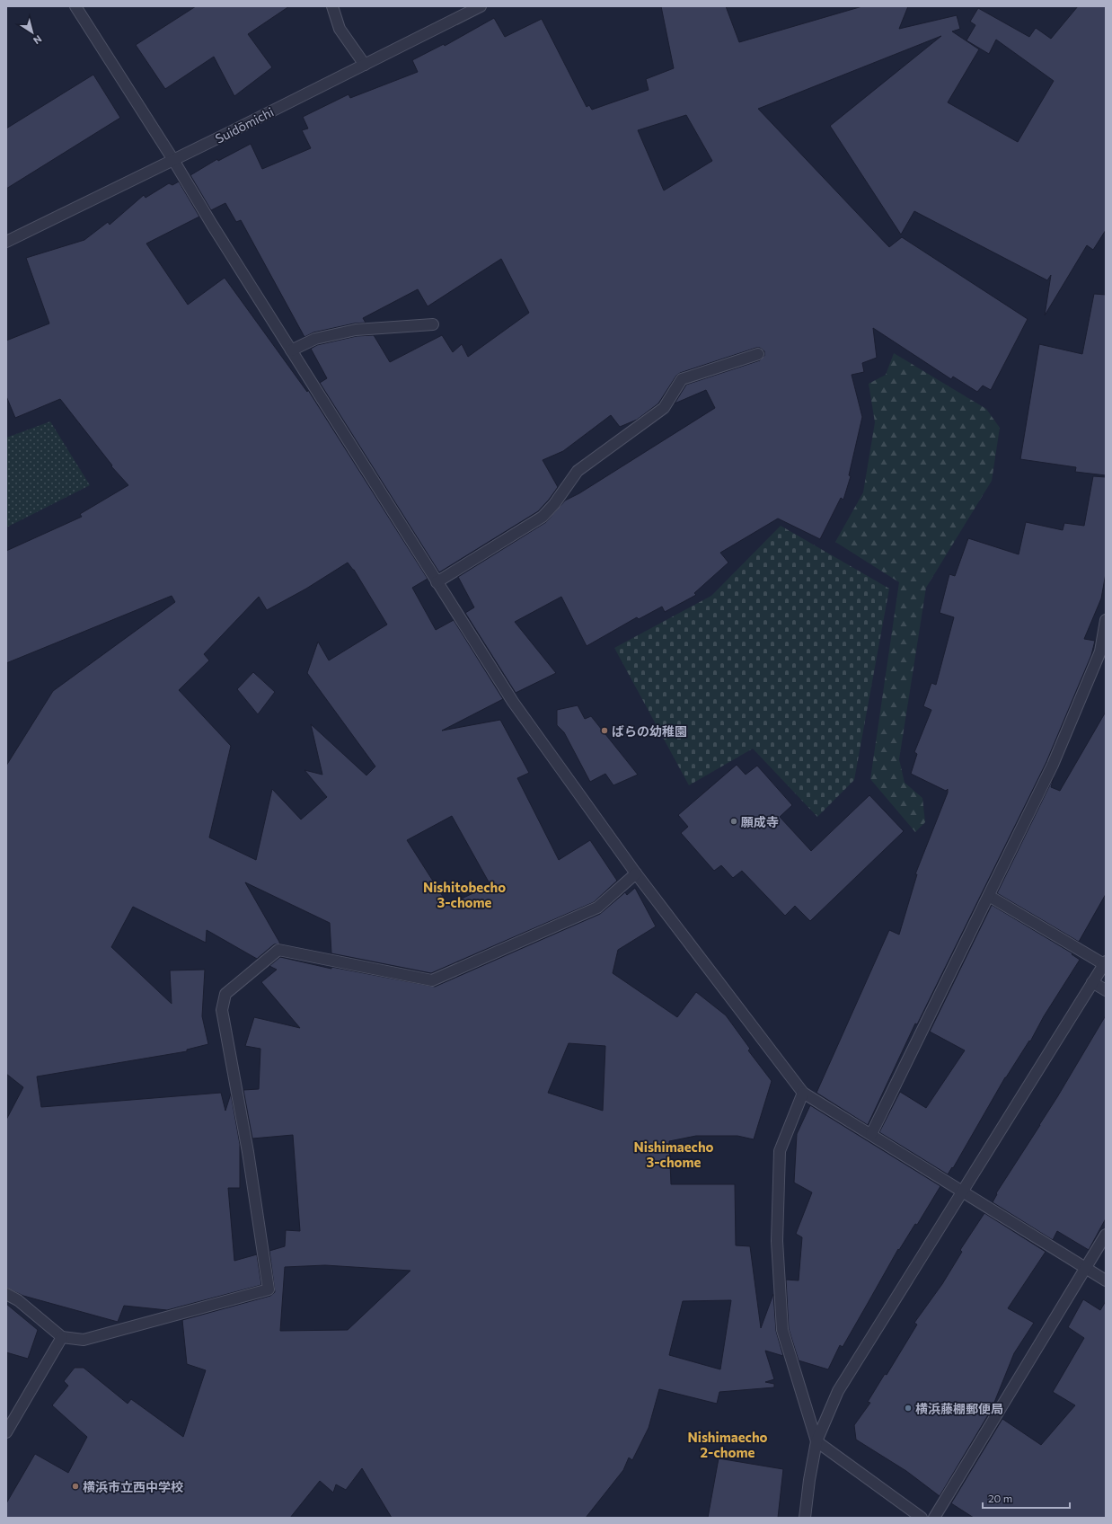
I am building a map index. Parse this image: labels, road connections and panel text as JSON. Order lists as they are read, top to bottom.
{
  "streets": {
    "street": ["Suidōmichi"]
  },
  "districts": ["Nishitobecho 3-chome", "Nishimaecho 3-chome", "Nishimaecho 2-chome"],
  "places": [
    "ばらの幼稚園",
    "願成寺",
    "横浜藤棚郵便局",
    "横浜市立西中学校"
  ],
  "scale_bar": "20 m",
  "north": "bottom right"
}
